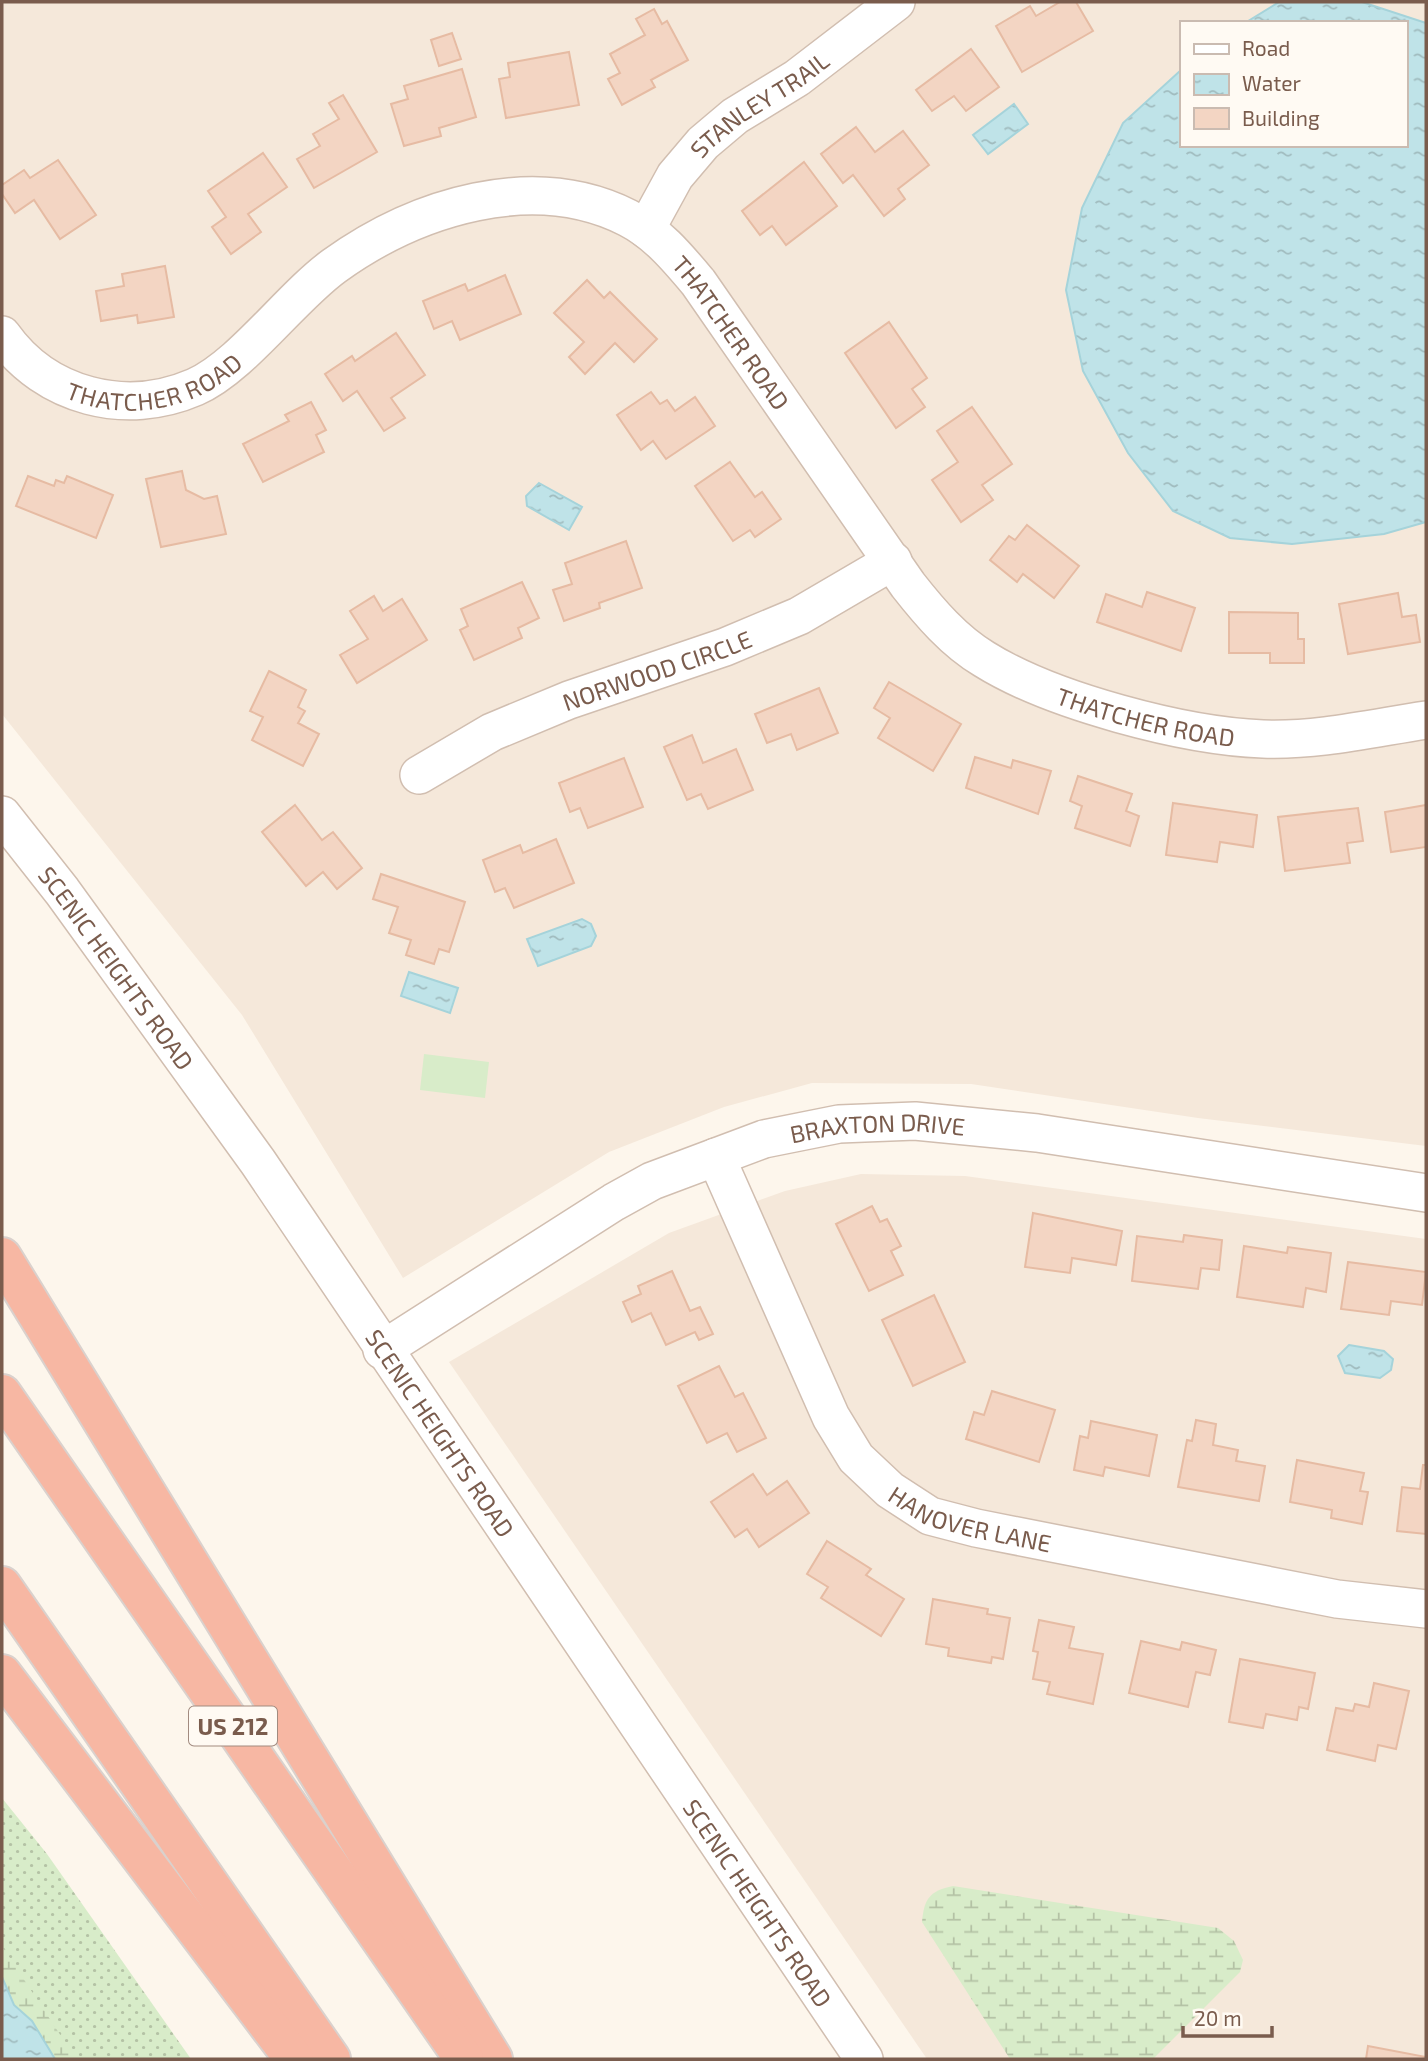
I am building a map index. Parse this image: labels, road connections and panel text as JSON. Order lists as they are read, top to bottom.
{
  "streets": {
    "highway": ["US 212"],
    "street": [
      "STANLEY TRAIL",
      "THATCHER ROAD",
      "NORWOOD CIRCLE",
      "SCENIC HEIGHTS ROAD",
      "BRAXTON DRIVE",
      "HANOVER LANE"
    ]
  },
  "crossings": [
    ["STANLEY TRAIL", "THATCHER ROAD"],
    ["THATCHER ROAD", "NORWOOD CIRCLE"],
    ["SCENIC HEIGHTS ROAD", "BRAXTON DRIVE"],
    ["BRAXTON DRIVE", "HANOVER LANE"]
  ],
  "legend": ["Road", "Water", "Building"],
  "scale_bar": "20 m"
}
